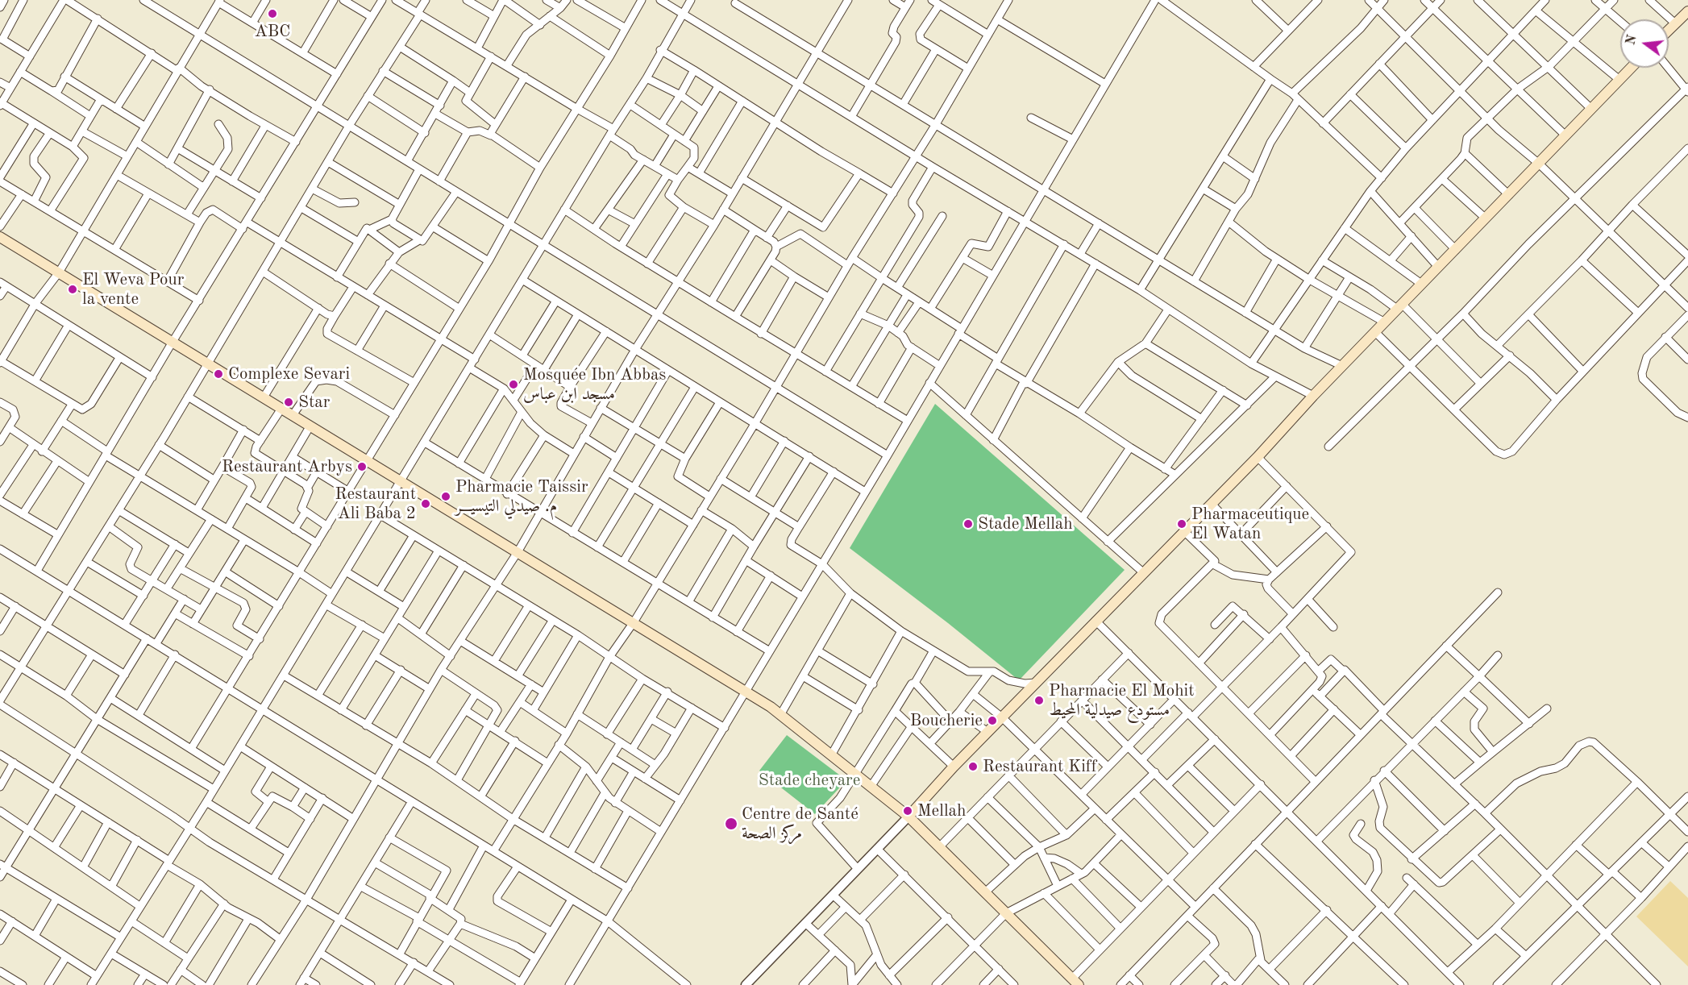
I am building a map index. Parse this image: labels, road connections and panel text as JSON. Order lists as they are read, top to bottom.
{
  "parks": ["Stade cheyare"],
  "places": [
    "ABC",
    "El Weva Pour la vente",
    "Complexe Sevari",
    "Mosquée Ibn Abbas مسجد ابن عباس",
    "Star",
    "Restaurant Arbys",
    "Pharmacie Taissir م. صيدلي التيسيـــر",
    "Restaurant Ali Baba 2",
    "Stade Mellah",
    "Pharmaceutique El Watan",
    "Pharmacie El Mohit مستودع صيدلية المحيط",
    "Boucherie",
    "Restaurant Kiff",
    "Mellah",
    "Centre de Santé مركز الصحة"
  ],
  "north": "left"
}
